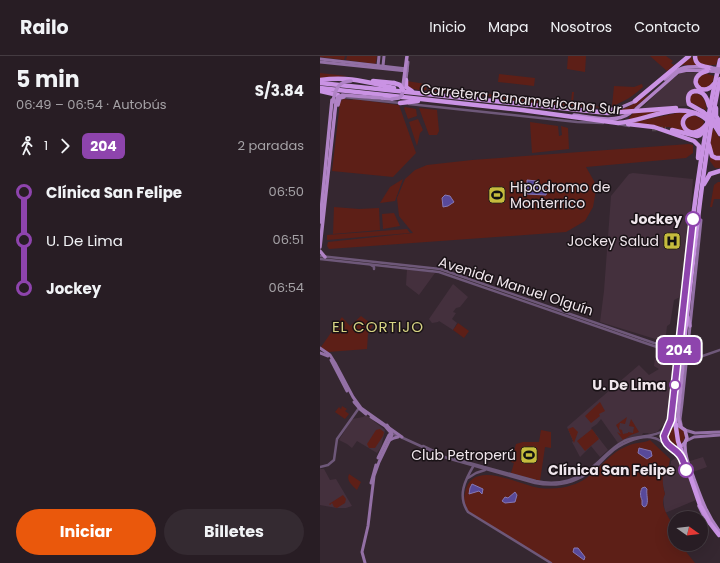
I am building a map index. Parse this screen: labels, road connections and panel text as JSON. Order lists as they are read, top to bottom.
{
  "streets": {
    "highway": ["Carretera Panamericana Sur"],
    "street": ["Avenida Manuel Olguín"]
  },
  "districts": ["EL CORTIJO"],
  "places": {
    "sports": ["Hipódromo de Monterrico", "Club Petroperú"],
    "other": ["Jockey", "U. De Lima", "Clínica San Felipe"],
    "hospital": ["Jockey Salud"]
  },
  "lines": ["bus line 204"],
  "north": "right",
  "page": {
    "header": "Railo",
    "nav": [
      "Inicio",
      "Mapa",
      "Nosotros",
      "Contacto"
    ],
    "heading": ["5 min", "06:49 – 06:54 · Autobús", "S/3.84"],
    "on_map": "204",
    "legs": ["1", "204", "2 paradas"],
    "list": [
      {
        "name": "Clínica San Felipe",
        "value": "06:50"
      },
      {
        "name": "U. De Lima",
        "value": "06:51"
      },
      {
        "name": "Jockey",
        "value": "06:54"
      }
    ],
    "buttons": ["Iniciar", "Billetes"]
  }
}
